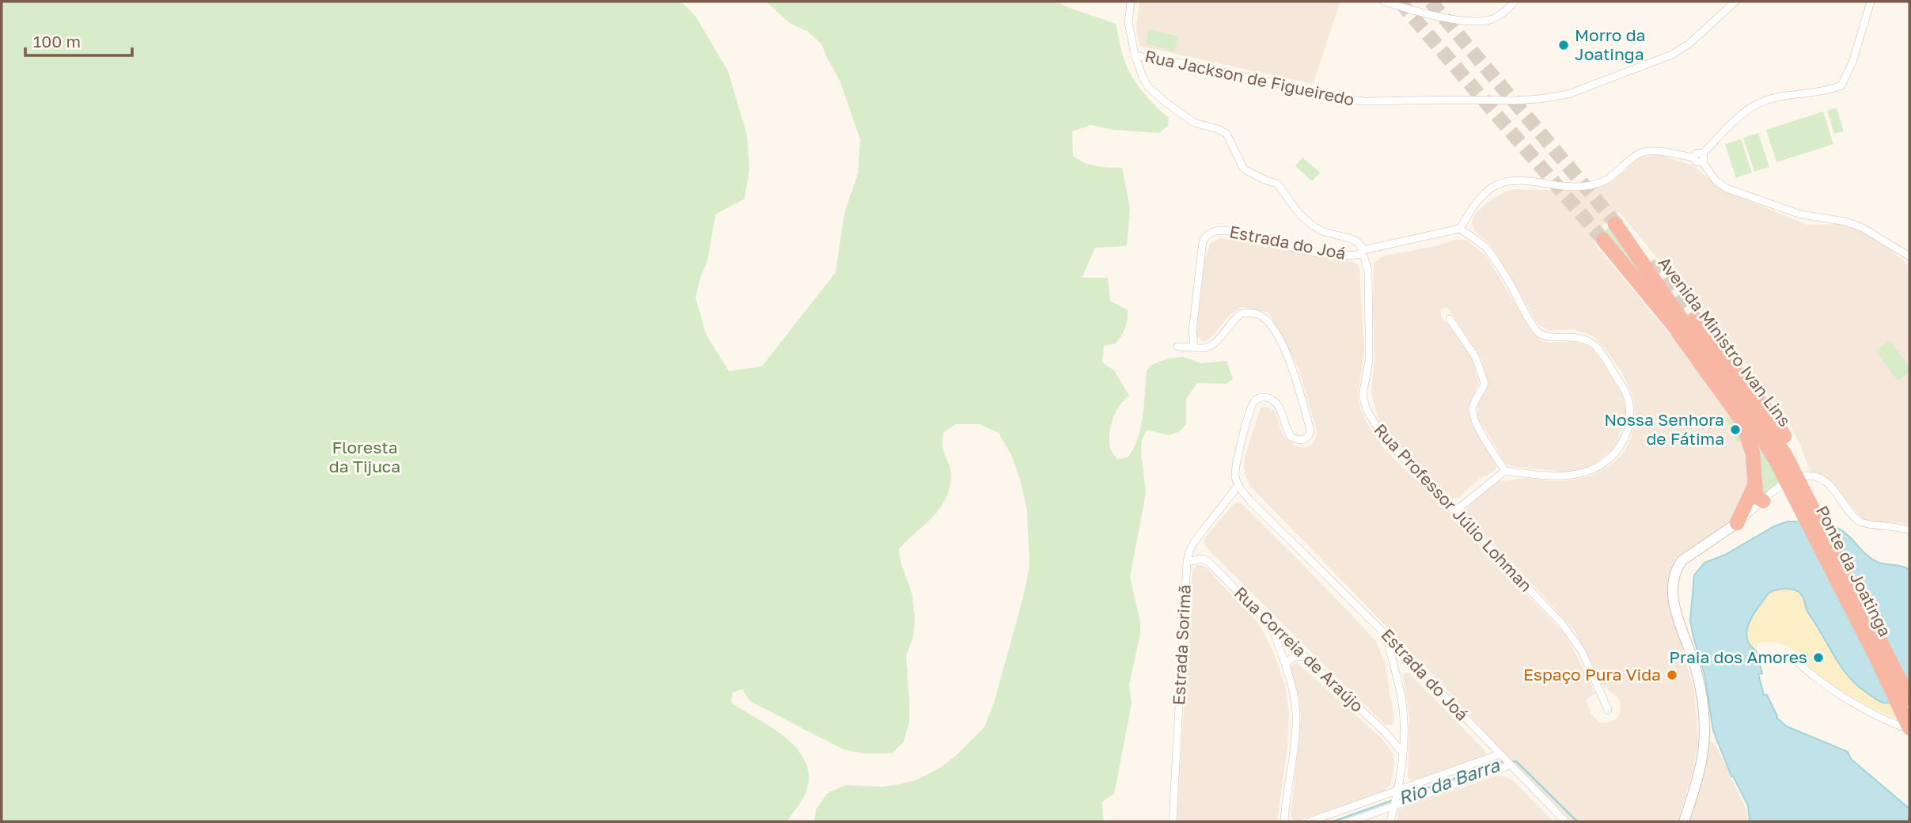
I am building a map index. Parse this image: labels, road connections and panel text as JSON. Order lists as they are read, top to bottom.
{
  "streets": {
    "highway": ["Avenida Ministro Ivan Lins", "Ponte da Joatinga"],
    "street": [
      "Rua Jackson de Figueiredo",
      "Estrada do Joá",
      "Rua Professor Júlio Lohman",
      "Estrada Sorimã",
      "Rua Correia de Araújo"
    ]
  },
  "crossings": [
    ["Rua Jackson de Figueiredo", "Estrada do Joá"],
    ["Estrada do Joá", "Rua Professor Júlio Lohman"],
    ["Estrada do Joá", "Estrada Sorimã"],
    ["Avenida Ministro Ivan Lins", "Ponte da Joatinga"],
    ["Estrada Sorimã", "Rua Correia de Araújo"]
  ],
  "water": ["Rio da Barra"],
  "parks": ["Floresta da Tijuca"],
  "places": [
    "Morro da Joatinga",
    "Nossa Senhora de Fátima",
    "Praia dos Amores",
    "Espaço Pura Vida"
  ],
  "scale_bar": "100 m"
}
